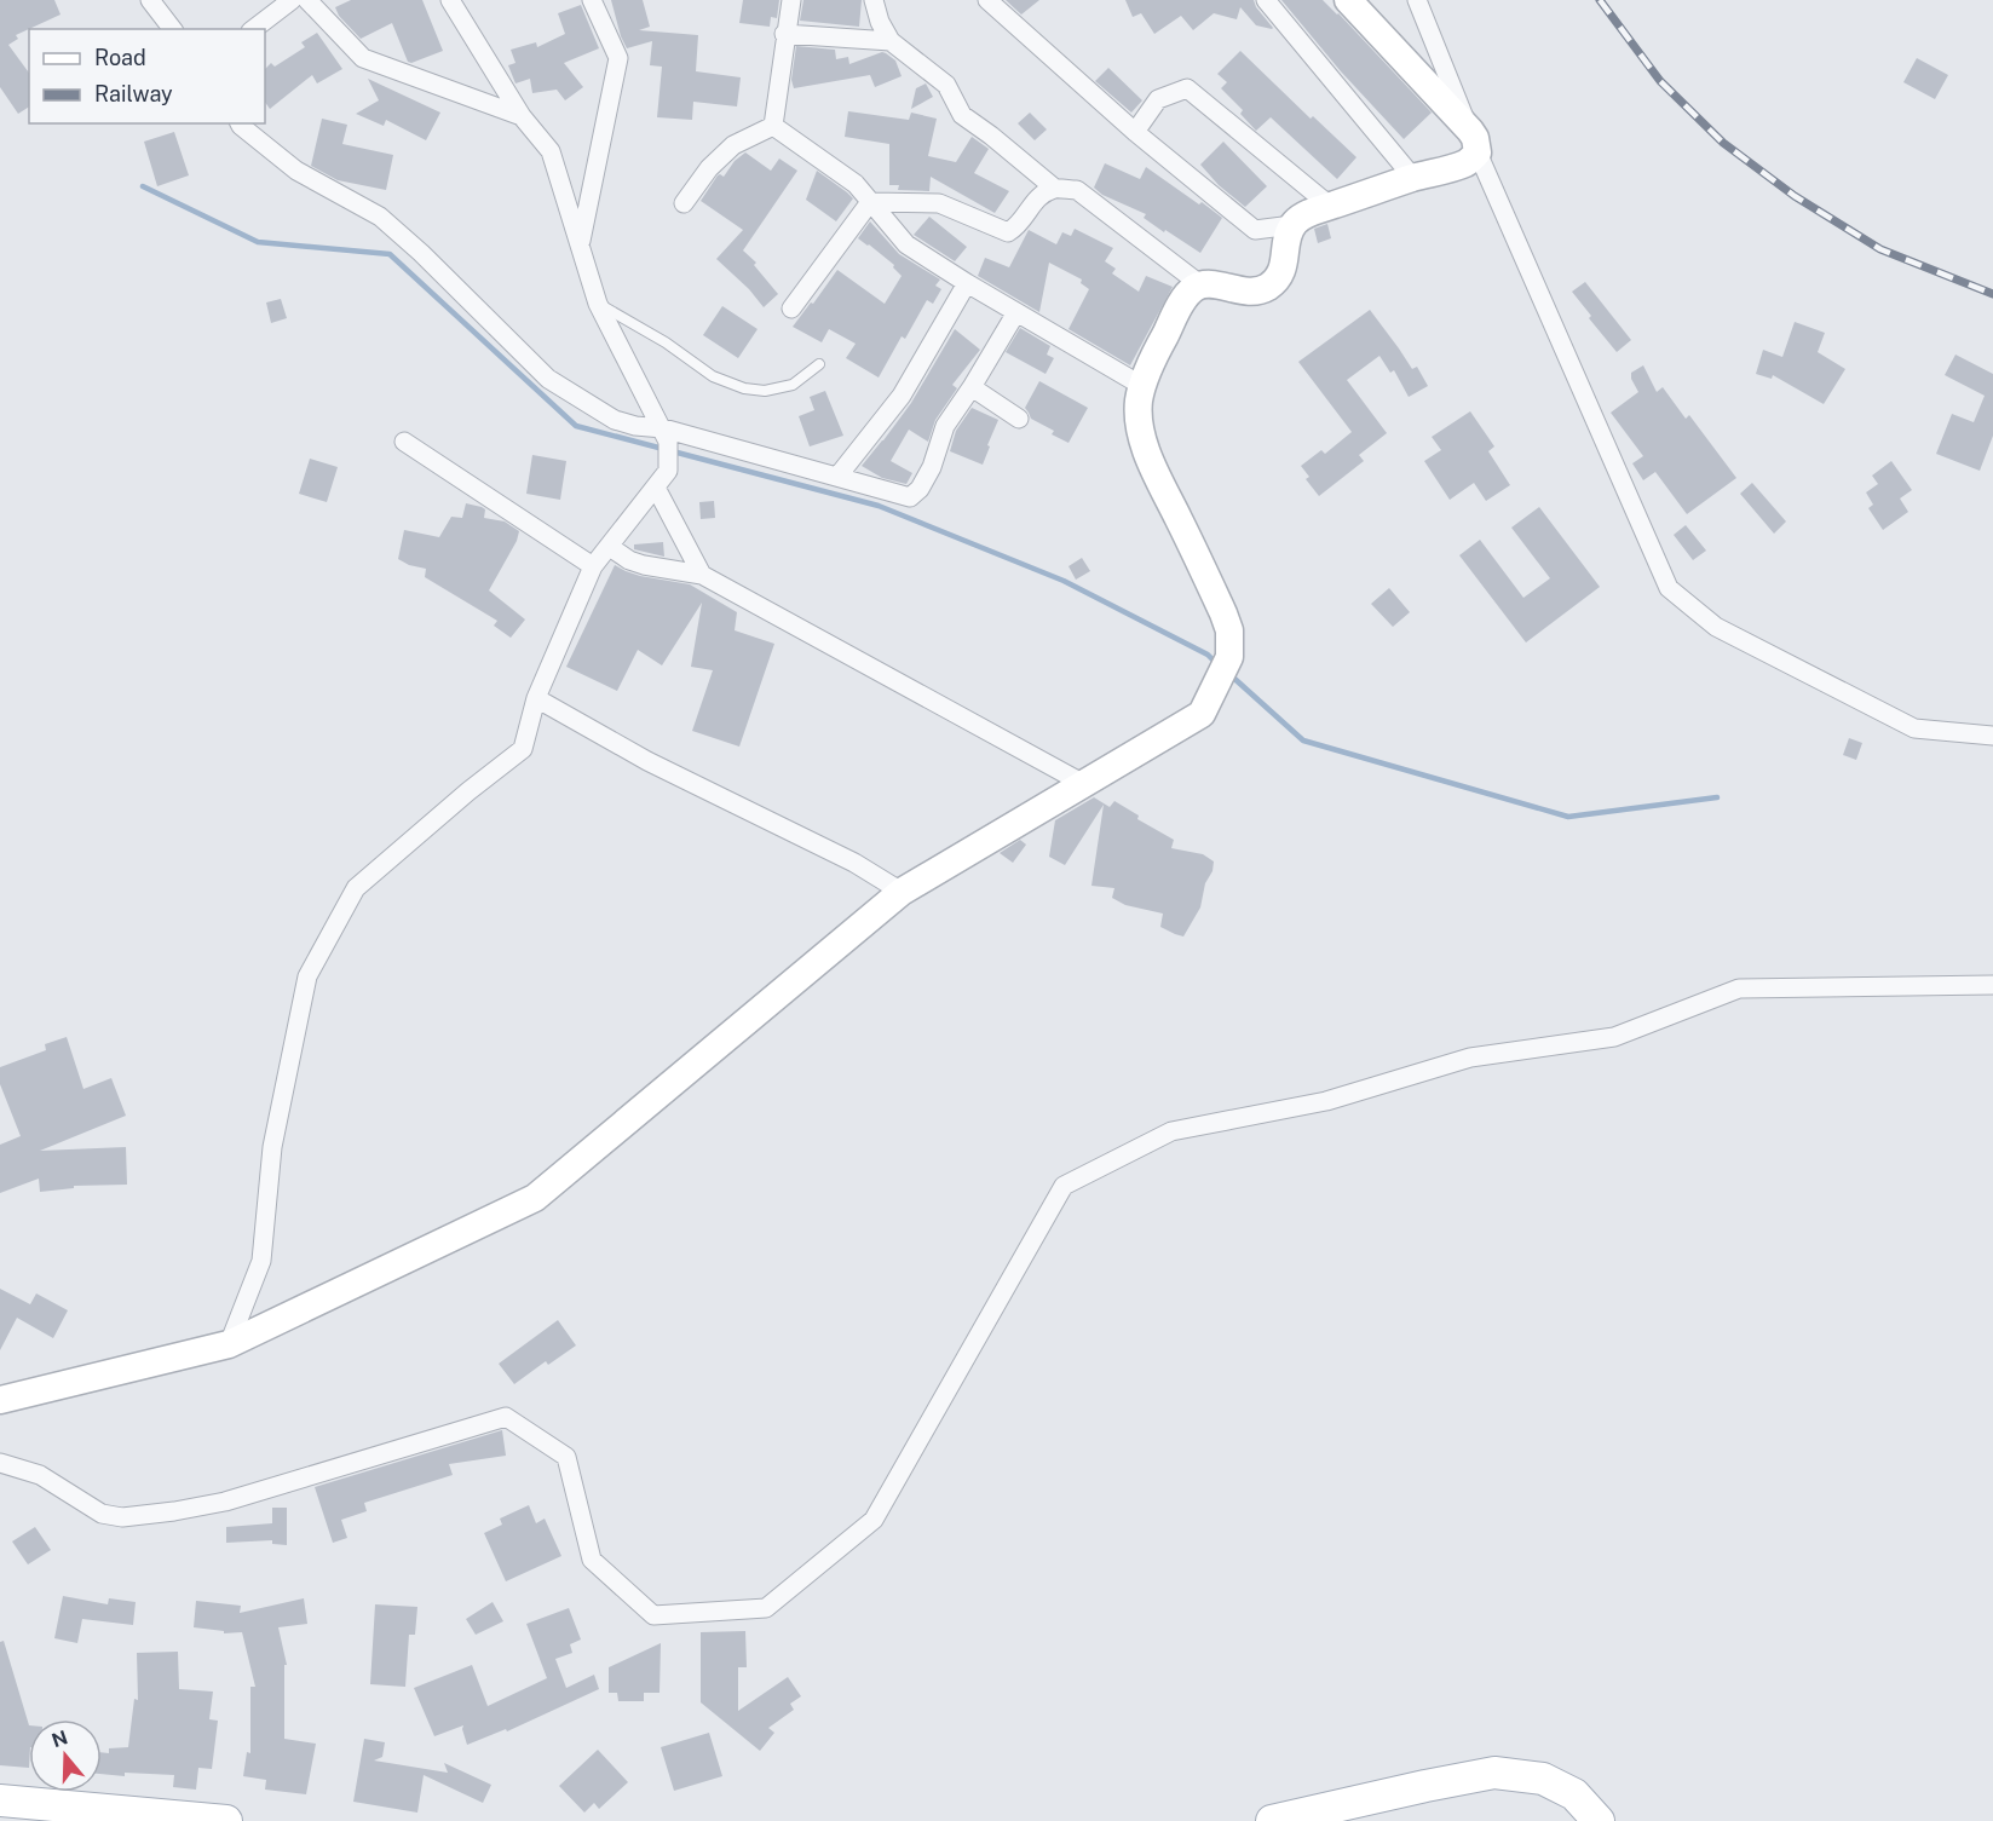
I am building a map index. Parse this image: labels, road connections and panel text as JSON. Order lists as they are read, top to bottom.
{
  "legend": ["Road", "Railway"],
  "north": "top"
}
